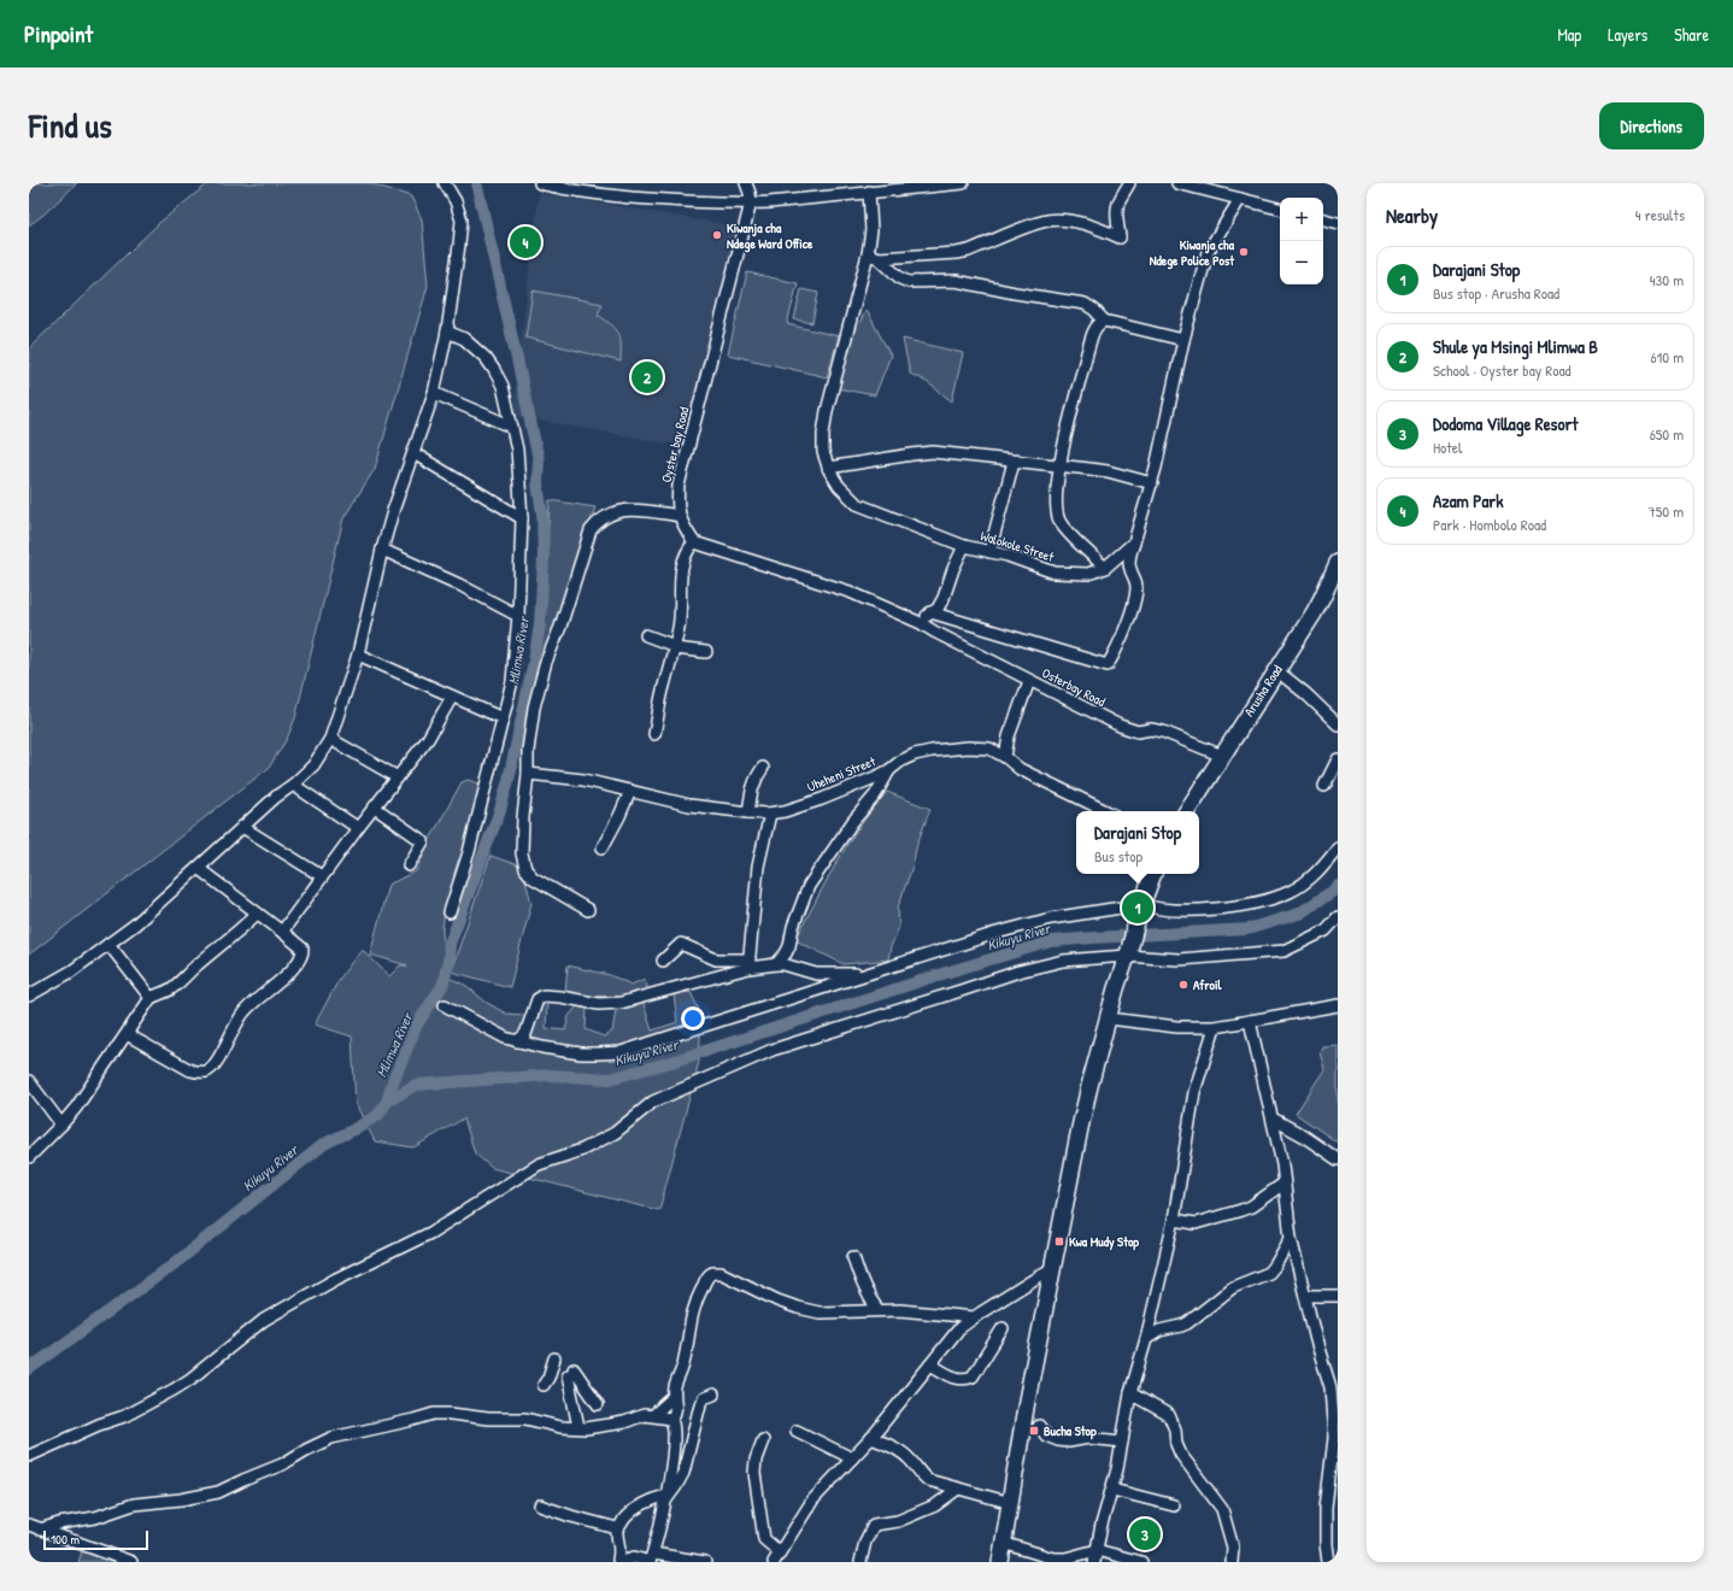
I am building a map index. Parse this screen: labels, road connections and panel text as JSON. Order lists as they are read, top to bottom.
{
  "streets": {
    "highway": ["Arusha Road"],
    "street": [
      "Oyster bay Road",
      "Walokole Street",
      "Osterbay Road",
      "Uheheni Street"
    ]
  },
  "crossings": [
    ["Osterbay Road", "Arusha Road"]
  ],
  "water": ["Mlimwa River", "Kikuyu River"],
  "places": {
    "other": ["Kiwanja cha Ndege Ward Office", "Kiwanja cha Ndege Police Post", "Afroil"],
    "transit": ["Kwa Mudy Stop", "Bucha Stop"]
  },
  "scale_bar": "100 m",
  "page": {
    "header": "Pinpoint",
    "nav": ["Map", "Layers", "Share"],
    "title": "Find us",
    "buttons": "Directions",
    "heading": ["Nearby", "4 results"],
    "map_buttons": ["+", "−"],
    "pins": [
      "4",
      "2",
      "1",
      "3"
    ],
    "list": [
      {
        "mark": "1",
        "name": "Darajani Stop",
        "note": "Bus stop · Arusha Road",
        "value": "430 m"
      },
      {
        "mark": "2",
        "name": "Shule ya Msingi Mlimwa B",
        "note": "School · Oyster bay Road",
        "value": "610 m"
      },
      {
        "mark": "3",
        "name": "Dodoma Village Resort",
        "note": "Hotel",
        "value": "650 m"
      },
      {
        "mark": "4",
        "name": "Azam Park",
        "note": "Park · Hombolo Road",
        "value": "750 m"
      }
    ],
    "popup": ["Darajani Stop", "Bus stop"],
    "scale": "100 m"
  }
}
